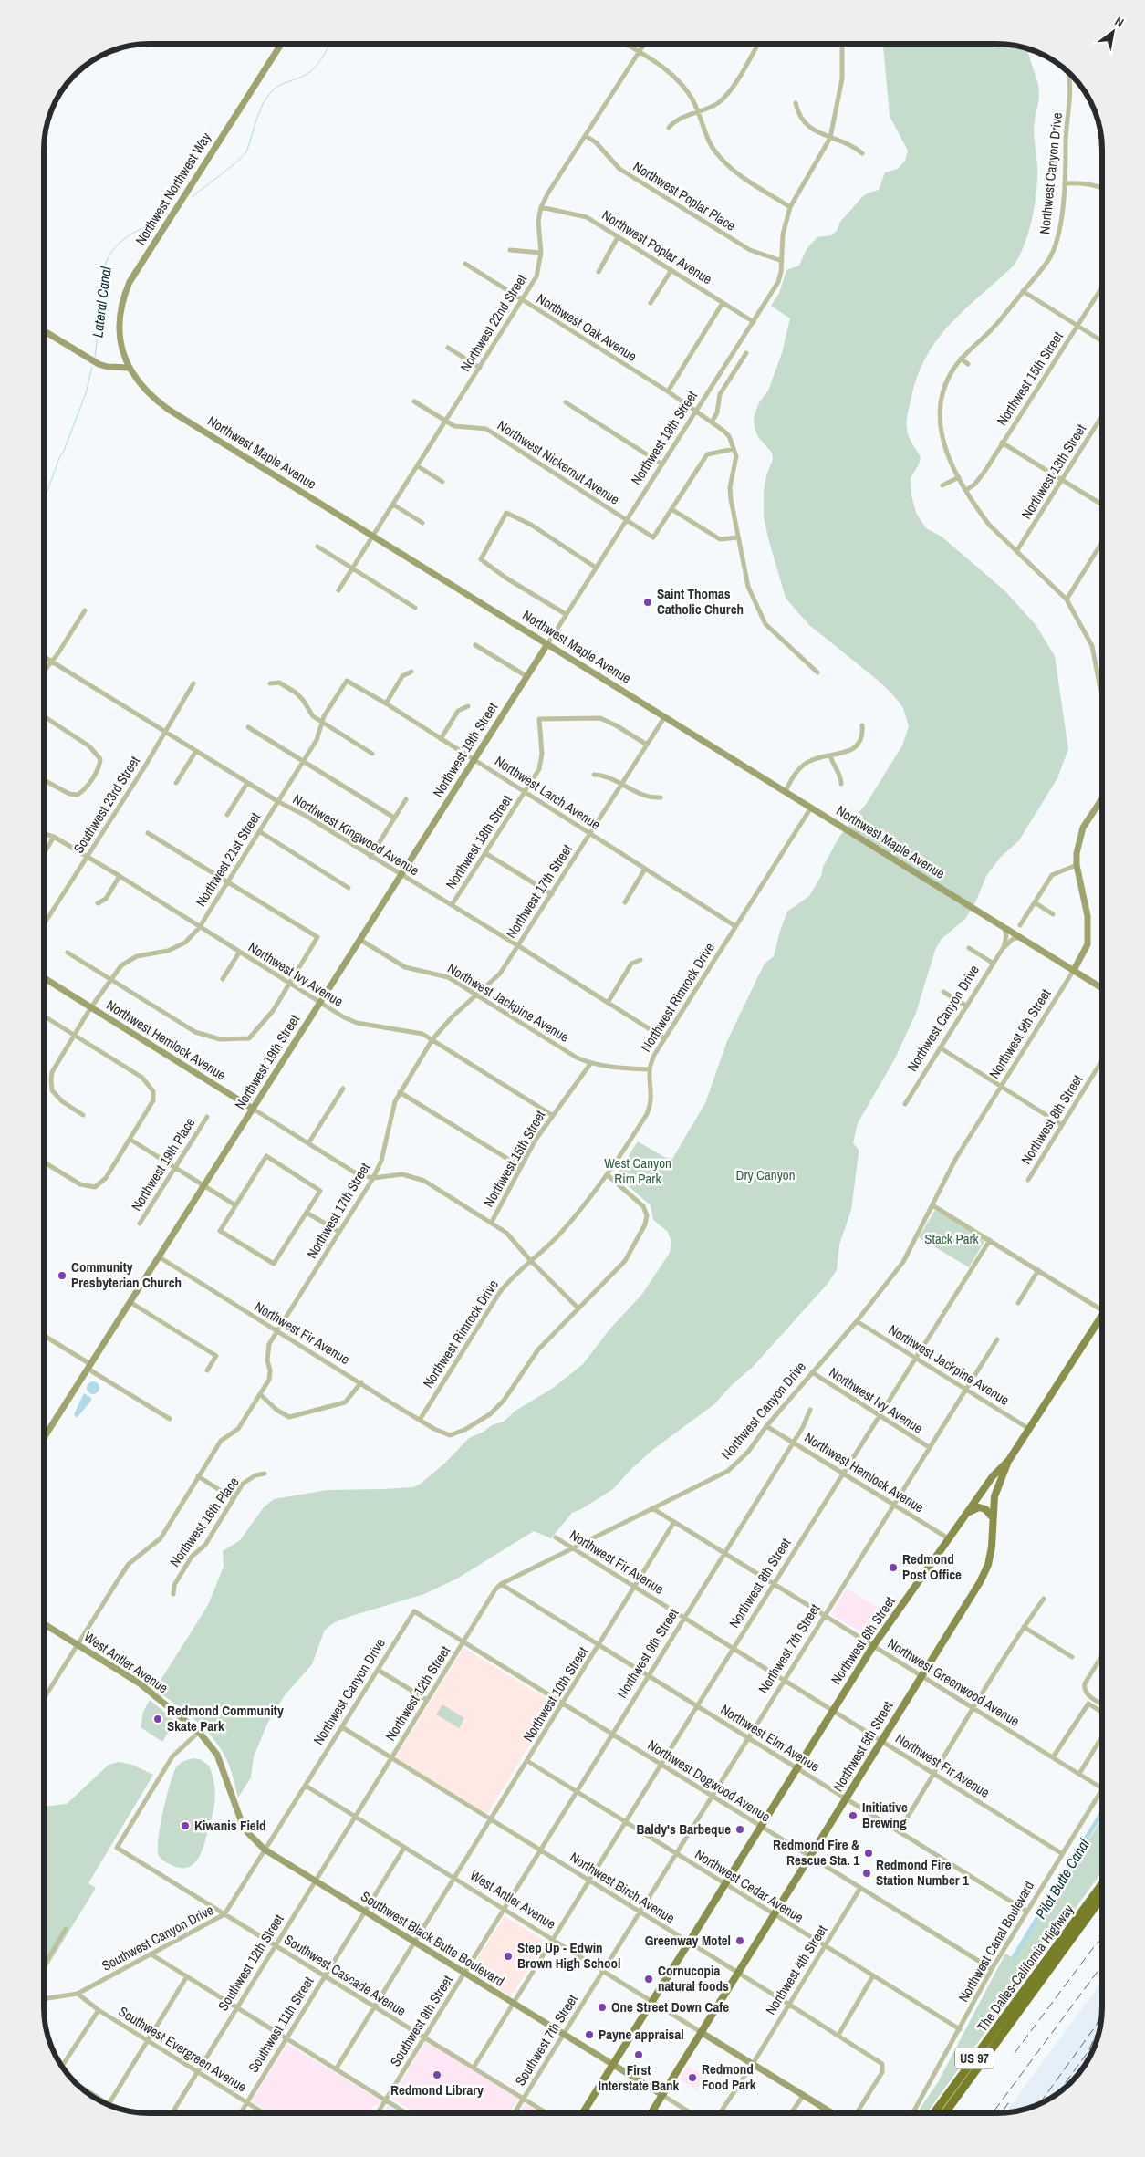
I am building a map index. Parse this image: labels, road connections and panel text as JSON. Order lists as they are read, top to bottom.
{
  "streets": {
    "highway": ["The Dalles-California Highway", "US 97"],
    "main road": ["Northwest 6th Street", "Northwest 5th Street"],
    "street": [
      "Northwest Canyon Drive",
      "Northwest Northwest Way",
      "Northwest Poplar Place",
      "Northwest Poplar Avenue",
      "Northwest 22nd Street",
      "Northwest Oak Avenue",
      "Northwest 15th Street",
      "Northwest 19th Street",
      "Northwest Maple Avenue",
      "Northwest Nickernut Avenue",
      "Northwest 13th Street",
      "Northwest Larch Avenue",
      "Southwest 23rd Street",
      "Northwest Kingwood Avenue",
      "Northwest 18th Street",
      "Northwest 21st Street",
      "Northwest 17th Street",
      "Northwest Ivy Avenue",
      "Northwest Rimrock Drive",
      "Northwest Jackpine Avenue",
      "Northwest 9th Street",
      "Northwest Hemlock Avenue",
      "Northwest 8th Street",
      "Northwest 19th Place",
      "Northwest Fir Avenue",
      "Northwest 16th Place",
      "Northwest 7th Street",
      "West Antler Avenue",
      "Northwest Greenwood Avenue",
      "Northwest 12th Street",
      "Northwest 10th Street",
      "Northwest Elm Avenue",
      "Northwest Dogwood Avenue",
      "Northwest Cedar Avenue",
      "Northwest Birch Avenue",
      "Southwest Canyon Drive",
      "Southwest Black Butte Boulevard",
      "Northwest Canal Boulevard",
      "Southwest 12th Street",
      "Northwest 4th Street",
      "Southwest Cascade Avenue",
      "Southwest 9th Street",
      "Southwest 11th Street",
      "Southwest 7th Street",
      "Southwest Evergreen Avenue"
    ]
  },
  "crossings": [
    ["Northwest Canyon Drive", "Northwest 15th Street"],
    ["Northwest Canyon Drive", "Northwest Maple Avenue"],
    ["Northwest Canyon Drive", "Northwest 13th Street"],
    ["Northwest Canyon Drive", "Northwest Ivy Avenue"],
    ["Northwest Canyon Drive", "Northwest Jackpine Avenue"],
    ["Northwest Canyon Drive", "Northwest 9th Street"],
    ["Northwest Canyon Drive", "Northwest Hemlock Avenue"],
    ["Northwest Canyon Drive", "Northwest Fir Avenue"],
    ["Northwest Canyon Drive", "West Antler Avenue"],
    ["Northwest Canyon Drive", "Northwest Greenwood Avenue"],
    ["Northwest Canyon Drive", "Northwest 12th Street"],
    ["Northwest Canyon Drive", "Northwest Elm Avenue"],
    ["Northwest Canyon Drive", "Northwest Dogwood Avenue"],
    ["Northwest Canyon Drive", "Northwest Birch Avenue"],
    ["Northwest Canyon Drive", "Southwest Canyon Drive"],
    ["Northwest Northwest Way", "Northwest Maple Avenue"],
    ["Northwest Poplar Place", "Northwest 22nd Street"],
    ["Northwest Poplar Place", "Northwest 19th Street"],
    ["Northwest Poplar Avenue", "Northwest 22nd Street"],
    ["Northwest Poplar Avenue", "Northwest 19th Street"],
    ["Northwest 22nd Street", "Northwest Oak Avenue"],
    ["Northwest 22nd Street", "Northwest Maple Avenue"],
    ["Northwest 22nd Street", "Northwest Nickernut Avenue"],
    ["Northwest Oak Avenue", "Northwest 19th Street"],
    ["Northwest 15th Street", "Northwest Ivy Avenue"],
    ["Northwest 15th Street", "Northwest Jackpine Avenue"],
    ["Northwest 15th Street", "Northwest Hemlock Avenue"],
    ["Northwest 19th Street", "Northwest Maple Avenue"],
    ["Northwest 19th Street", "Northwest Nickernut Avenue"],
    ["Northwest 19th Street", "Northwest Larch Avenue"],
    ["Northwest 19th Street", "Northwest Kingwood Avenue"],
    ["Northwest 19th Street", "Northwest Ivy Avenue"],
    ["Northwest 19th Street", "Northwest Jackpine Avenue"],
    ["Northwest 19th Street", "Northwest Hemlock Avenue"],
    ["Northwest 19th Street", "Northwest Fir Avenue"],
    ["Northwest Maple Avenue", "Northwest 17th Street"],
    ["Northwest Maple Avenue", "Northwest Rimrock Drive"],
    ["Northwest Maple Avenue", "Northwest 9th Street"],
    ["Northwest Larch Avenue", "Northwest 18th Street"],
    ["Northwest Larch Avenue", "Northwest 21st Street"],
    ["Northwest Larch Avenue", "Northwest 17th Street"],
    ["Northwest Larch Avenue", "Northwest Rimrock Drive"],
    ["Southwest 23rd Street", "Northwest Kingwood Avenue"],
    ["Southwest 23rd Street", "Northwest Ivy Avenue"],
    ["Northwest Kingwood Avenue", "Northwest 18th Street"],
    ["Northwest Kingwood Avenue", "Northwest 21st Street"],
    ["Northwest Kingwood Avenue", "Northwest 17th Street"],
    ["Northwest Kingwood Avenue", "Northwest Rimrock Drive"],
    ["Northwest 18th Street", "Northwest 17th Street"],
    ["Northwest 21st Street", "Northwest Ivy Avenue"],
    ["Northwest 21st Street", "Northwest Hemlock Avenue"],
    ["Northwest 17th Street", "Northwest Ivy Avenue"],
    ["Northwest 17th Street", "Northwest Jackpine Avenue"],
    ["Northwest 17th Street", "Northwest Hemlock Avenue"],
    ["Northwest 17th Street", "Northwest Fir Avenue"],
    ["Northwest 17th Street", "West Antler Avenue"],
    ["Northwest Ivy Avenue", "Northwest 8th Street"],
    ["Northwest Ivy Avenue", "Northwest 7th Street"],
    ["Northwest Rimrock Drive", "Northwest Jackpine Avenue"],
    ["Northwest Rimrock Drive", "Northwest Hemlock Avenue"],
    ["Northwest Rimrock Drive", "Northwest Fir Avenue"],
    ["Northwest Jackpine Avenue", "Northwest 8th Street"],
    ["Northwest Jackpine Avenue", "Northwest 6th Street"],
    ["Northwest Jackpine Avenue", "Northwest 7th Street"],
    ["Northwest 9th Street", "Northwest Hemlock Avenue"],
    ["Northwest 9th Street", "Northwest Fir Avenue"],
    ["Northwest 9th Street", "West Antler Avenue"],
    ["Northwest 9th Street", "Northwest Greenwood Avenue"],
    ["Northwest 9th Street", "Northwest Elm Avenue"],
    ["Northwest 9th Street", "Northwest Dogwood Avenue"],
    ["Northwest 9th Street", "Northwest Cedar Avenue"],
    ["Northwest 9th Street", "Northwest Birch Avenue"],
    ["Northwest 9th Street", "Southwest 9th Street"],
    ["Northwest Hemlock Avenue", "Northwest 8th Street"],
    ["Northwest Hemlock Avenue", "Northwest Fir Avenue"],
    ["Northwest Hemlock Avenue", "Northwest 6th Street"],
    ["Northwest Hemlock Avenue", "Northwest 7th Street"],
    ["Northwest 8th Street", "Northwest Fir Avenue"],
    ["Northwest 8th Street", "West Antler Avenue"],
    ["Northwest 8th Street", "Northwest Greenwood Avenue"],
    ["Northwest 8th Street", "Northwest Elm Avenue"],
    ["Northwest 8th Street", "Northwest Dogwood Avenue"],
    ["Northwest 8th Street", "Northwest Cedar Avenue"],
    ["Northwest 8th Street", "Northwest Birch Avenue"],
    ["Northwest 8th Street", "Southwest Black Butte Boulevard"],
    ["Northwest 8th Street", "Southwest Cascade Avenue"],
    ["Northwest Fir Avenue", "Northwest 6th Street"],
    ["Northwest Fir Avenue", "Northwest 7th Street"],
    ["Northwest Fir Avenue", "Northwest 10th Street"],
    ["Northwest Fir Avenue", "Northwest 5th Street"],
    ["Northwest Fir Avenue", "Northwest Canal Boulevard"],
    ["Northwest 6th Street", "West Antler Avenue"],
    ["Northwest 6th Street", "Northwest Greenwood Avenue"],
    ["Northwest 6th Street", "Northwest Elm Avenue"],
    ["Northwest 6th Street", "Northwest 5th Street"],
    ["Northwest 6th Street", "Northwest Dogwood Avenue"],
    ["Northwest 6th Street", "Northwest Cedar Avenue"],
    ["Northwest 6th Street", "Northwest Birch Avenue"],
    ["Northwest 6th Street", "Southwest Black Butte Boulevard"],
    ["Northwest 7th Street", "West Antler Avenue"],
    ["Northwest 7th Street", "Northwest Greenwood Avenue"],
    ["Northwest 7th Street", "Northwest Elm Avenue"],
    ["Northwest 7th Street", "Northwest Dogwood Avenue"],
    ["Northwest 7th Street", "Northwest Cedar Avenue"],
    ["Northwest 7th Street", "Northwest Birch Avenue"],
    ["Northwest 7th Street", "Southwest 7th Street"],
    ["West Antler Avenue", "Northwest 12th Street"],
    ["West Antler Avenue", "Northwest 10th Street"],
    ["West Antler Avenue", "Northwest 5th Street"],
    ["West Antler Avenue", "Southwest Canyon Drive"],
    ["West Antler Avenue", "Southwest Black Butte Boulevard"],
    ["West Antler Avenue", "Southwest 12th Street"],
    ["West Antler Avenue", "Northwest 4th Street"],
    ["West Antler Avenue", "Southwest Cascade Avenue"],
    ["West Antler Avenue", "Southwest 9th Street"],
    ["West Antler Avenue", "Southwest 11th Street"],
    ["West Antler Avenue", "Southwest 7th Street"],
    ["Northwest Greenwood Avenue", "Northwest 10th Street"],
    ["Northwest Greenwood Avenue", "Northwest 5th Street"],
    ["Northwest Greenwood Avenue", "Northwest Canal Boulevard"],
    ["Northwest 12th Street", "Northwest Elm Avenue"],
    ["Northwest 12th Street", "Northwest Dogwood Avenue"],
    ["Northwest 12th Street", "Northwest Birch Avenue"],
    ["Northwest 12th Street", "Southwest 12th Street"],
    ["Northwest 10th Street", "Northwest Elm Avenue"],
    ["Northwest 10th Street", "Northwest Dogwood Avenue"],
    ["Northwest 10th Street", "Northwest Cedar Avenue"],
    ["Northwest 10th Street", "Northwest Birch Avenue"],
    ["Northwest 10th Street", "Southwest Black Butte Boulevard"],
    ["Northwest 10th Street", "Southwest Cascade Avenue"],
    ["Northwest Elm Avenue", "Northwest 5th Street"],
    ["Northwest Elm Avenue", "Northwest Canal Boulevard"],
    ["Northwest 5th Street", "Northwest Dogwood Avenue"],
    ["Northwest 5th Street", "Northwest Cedar Avenue"],
    ["Northwest 5th Street", "Northwest Birch Avenue"],
    ["Northwest 5th Street", "Southwest Black Butte Boulevard"],
    ["Northwest Dogwood Avenue", "Northwest Canal Boulevard"],
    ["Northwest Dogwood Avenue", "Northwest 4th Street"],
    ["Northwest Cedar Avenue", "Northwest Canal Boulevard"],
    ["Northwest Cedar Avenue", "Northwest 4th Street"],
    ["Northwest Birch Avenue", "Northwest 4th Street"],
    ["Southwest Canyon Drive", "Southwest Black Butte Boulevard"],
    ["Southwest Canyon Drive", "Southwest Cascade Avenue"],
    ["Southwest Canyon Drive", "Southwest Evergreen Avenue"],
    ["Southwest Black Butte Boulevard", "Southwest 12th Street"],
    ["Southwest Black Butte Boulevard", "Southwest Cascade Avenue"],
    ["Southwest Black Butte Boulevard", "Southwest 9th Street"],
    ["Southwest Black Butte Boulevard", "Southwest 11th Street"],
    ["Southwest Black Butte Boulevard", "Southwest 7th Street"],
    ["Southwest 12th Street", "Southwest Cascade Avenue"],
    ["Southwest 12th Street", "Southwest Evergreen Avenue"],
    ["Southwest Cascade Avenue", "Southwest 9th Street"],
    ["Southwest Cascade Avenue", "Southwest 11th Street"],
    ["Southwest Cascade Avenue", "Southwest 7th Street"],
    ["Southwest 11th Street", "Southwest Evergreen Avenue"]
  ],
  "water": ["Lateral Canal", "Pilot Butte Canal"],
  "parks": ["West Canyon Rim Park", "Dry Canyon", "Stack Park"],
  "places": [
    "Saint Thomas Catholic Church",
    "Community Presbyterian Church",
    "Redmond Post Office",
    "Redmond Community Skate Park",
    "Initiative Brewing",
    "Kiwanis Field",
    "Baldy's Barbeque",
    "Redmond Fire & Rescue Sta. 1",
    "Redmond Fire Station Number 1",
    "Greenway Motel",
    "Step Up - Edwin Brown High School",
    "Cornucopia natural foods",
    "One Street Down Cafe",
    "Payne appraisal",
    "First Interstate Bank",
    "Redmond Library",
    "Redmond Food Park"
  ],
  "north": "top right"
}
